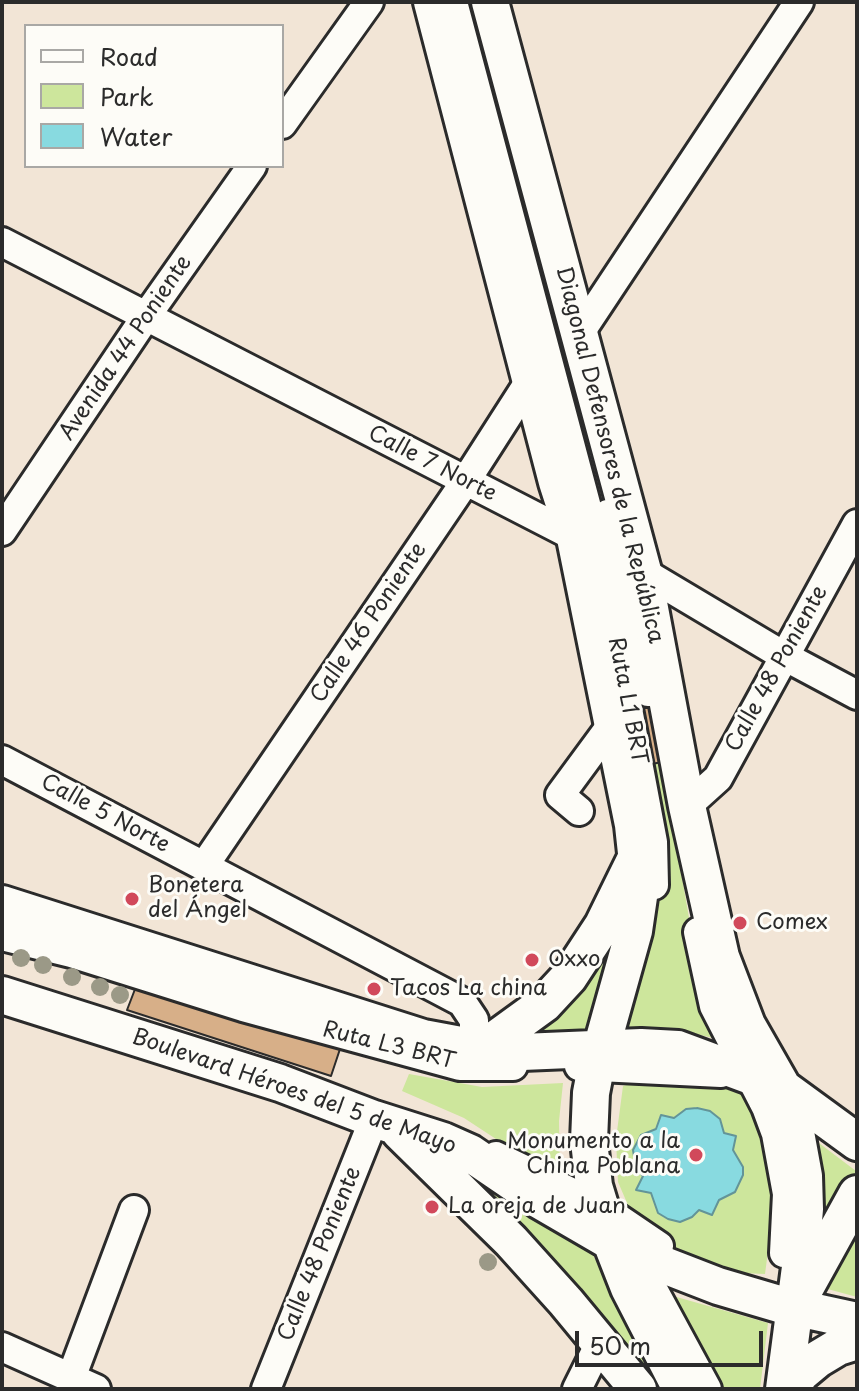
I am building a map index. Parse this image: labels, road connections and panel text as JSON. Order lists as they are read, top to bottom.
{
  "streets": {
    "main road": ["Diagonal Defensores de la República", "Boulevard Héroes del 5 de Mayo"],
    "street": [
      "Avenida 44 Poniente",
      "Calle 7 Norte",
      "Calle 46 Poniente",
      "Calle 48 Poniente",
      "Ruta L1 BRT",
      "Calle 5 Norte",
      "Ruta L3 BRT"
    ]
  },
  "crossings": [
    ["Avenida 44 Poniente", "Calle 7 Norte"],
    ["Diagonal Defensores de la República", "Calle 7 Norte"],
    ["Diagonal Defensores de la República", "Calle 46 Poniente"],
    ["Diagonal Defensores de la República", "Calle 48 Poniente"],
    ["Diagonal Defensores de la República", "Ruta L1 BRT"],
    ["Diagonal Defensores de la República", "Ruta L3 BRT"],
    ["Diagonal Defensores de la República", "Boulevard Héroes del 5 de Mayo"],
    ["Calle 7 Norte", "Calle 46 Poniente"],
    ["Calle 7 Norte", "Calle 48 Poniente"],
    ["Calle 7 Norte", "Ruta L1 BRT"],
    ["Calle 46 Poniente", "Calle 5 Norte"],
    ["Calle 48 Poniente", "Boulevard Héroes del 5 de Mayo"],
    ["Ruta L1 BRT", "Ruta L3 BRT"],
    ["Ruta L1 BRT", "Boulevard Héroes del 5 de Mayo"],
    ["Ruta L3 BRT", "Boulevard Héroes del 5 de Mayo"]
  ],
  "places": [
    "Bonetera del Ángel",
    "Comex",
    "Oxxo",
    "Tacos La china",
    "Monumento a la China Poblana",
    "La oreja de Juan"
  ],
  "legend": ["Road", "Park", "Water"],
  "scale_bar": "50 m"
}
